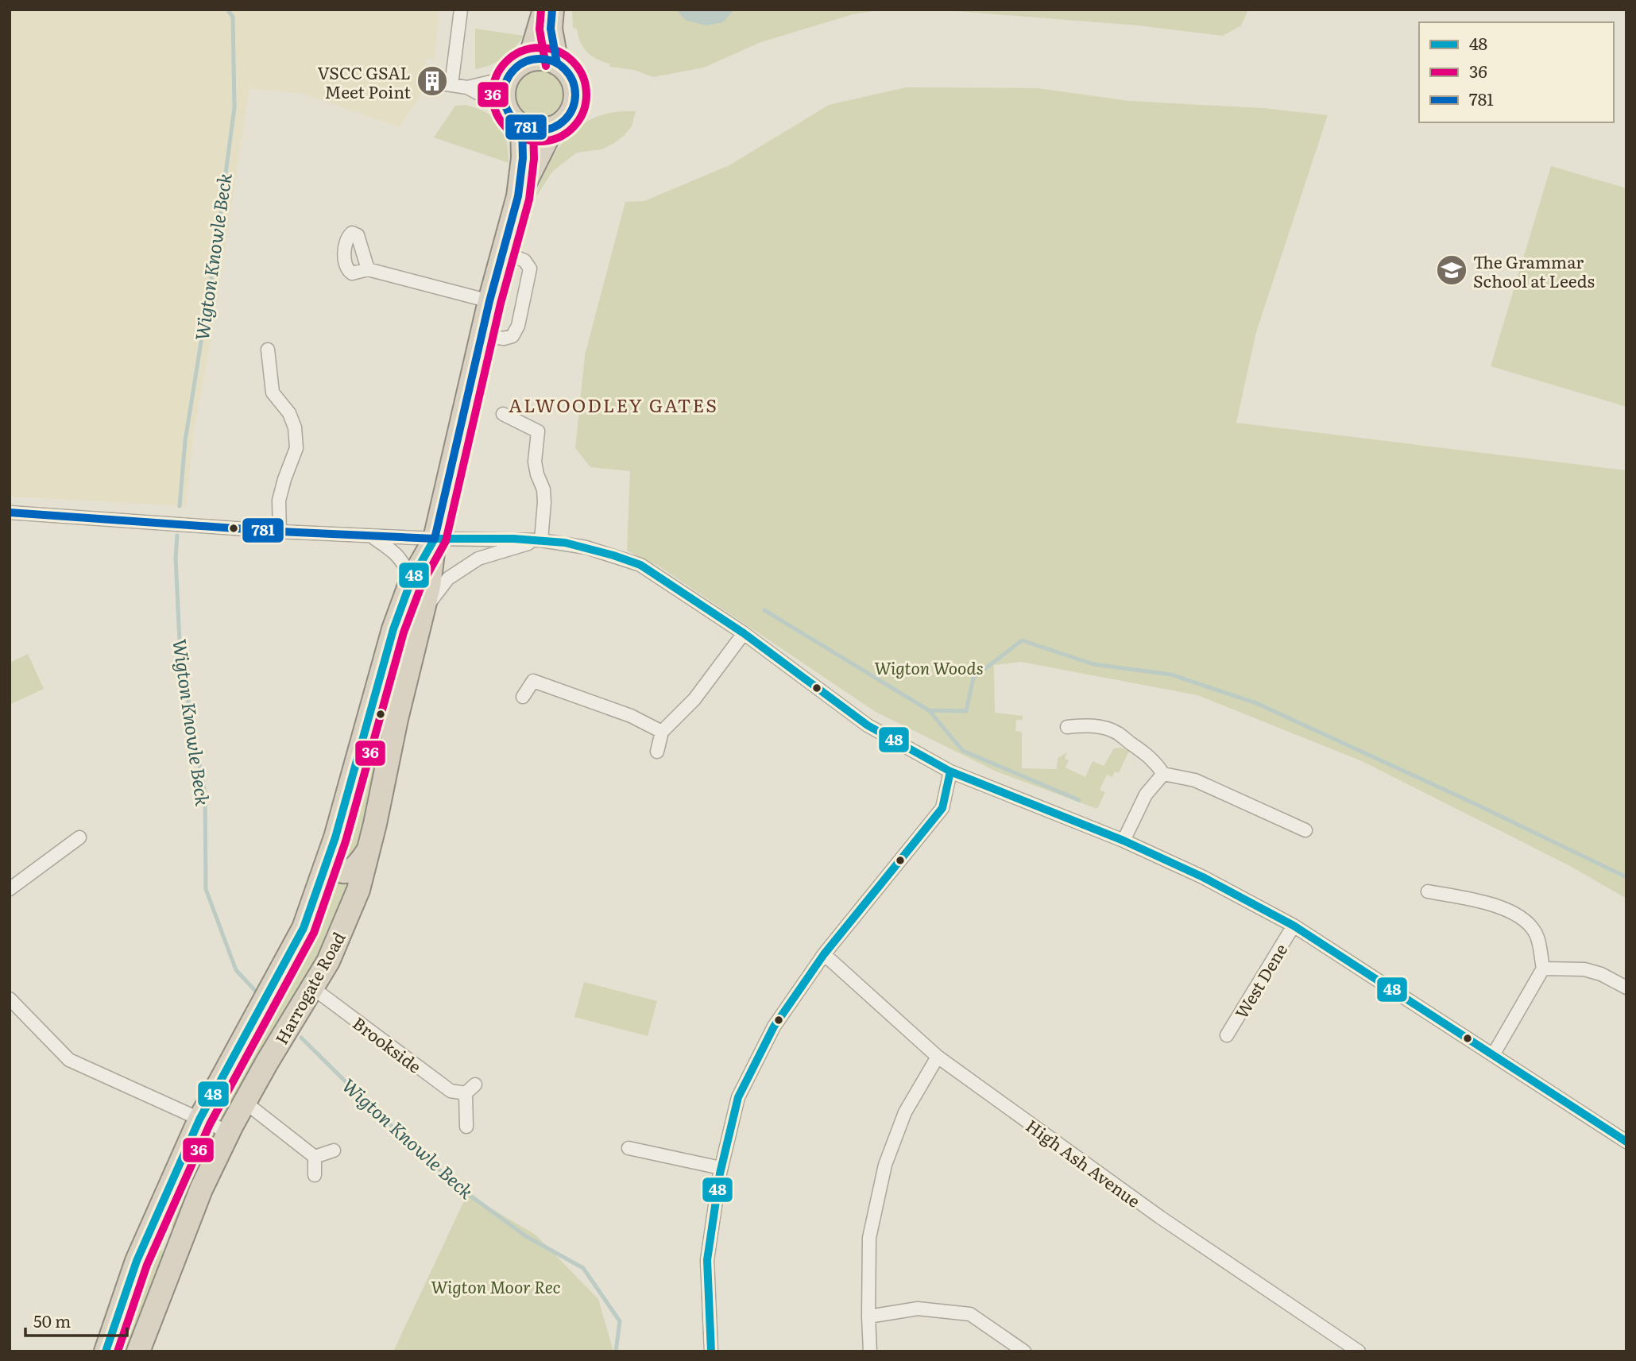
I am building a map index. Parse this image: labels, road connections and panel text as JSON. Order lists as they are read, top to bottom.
{
  "streets": {
    "highway": ["Harrogate Road"],
    "street": ["West Dene", "Brookside", "High Ash Avenue"]
  },
  "crossings": [
    ["Harrogate Road", "Brookside"]
  ],
  "districts": ["ALWOODLEY GATES"],
  "water": ["Wigton Knowle Beck"],
  "parks": ["Wigton Woods", "Wigton Moor Rec"],
  "places": {
    "building": ["VSCC GSAL Meet Point"],
    "school or university": ["The Grammar School at Leeds"]
  },
  "lines": ["transit line 36", "transit line 781", "transit line 48"],
  "legend": ["48", "36", "781"],
  "scale_bar": "50 m"
}
